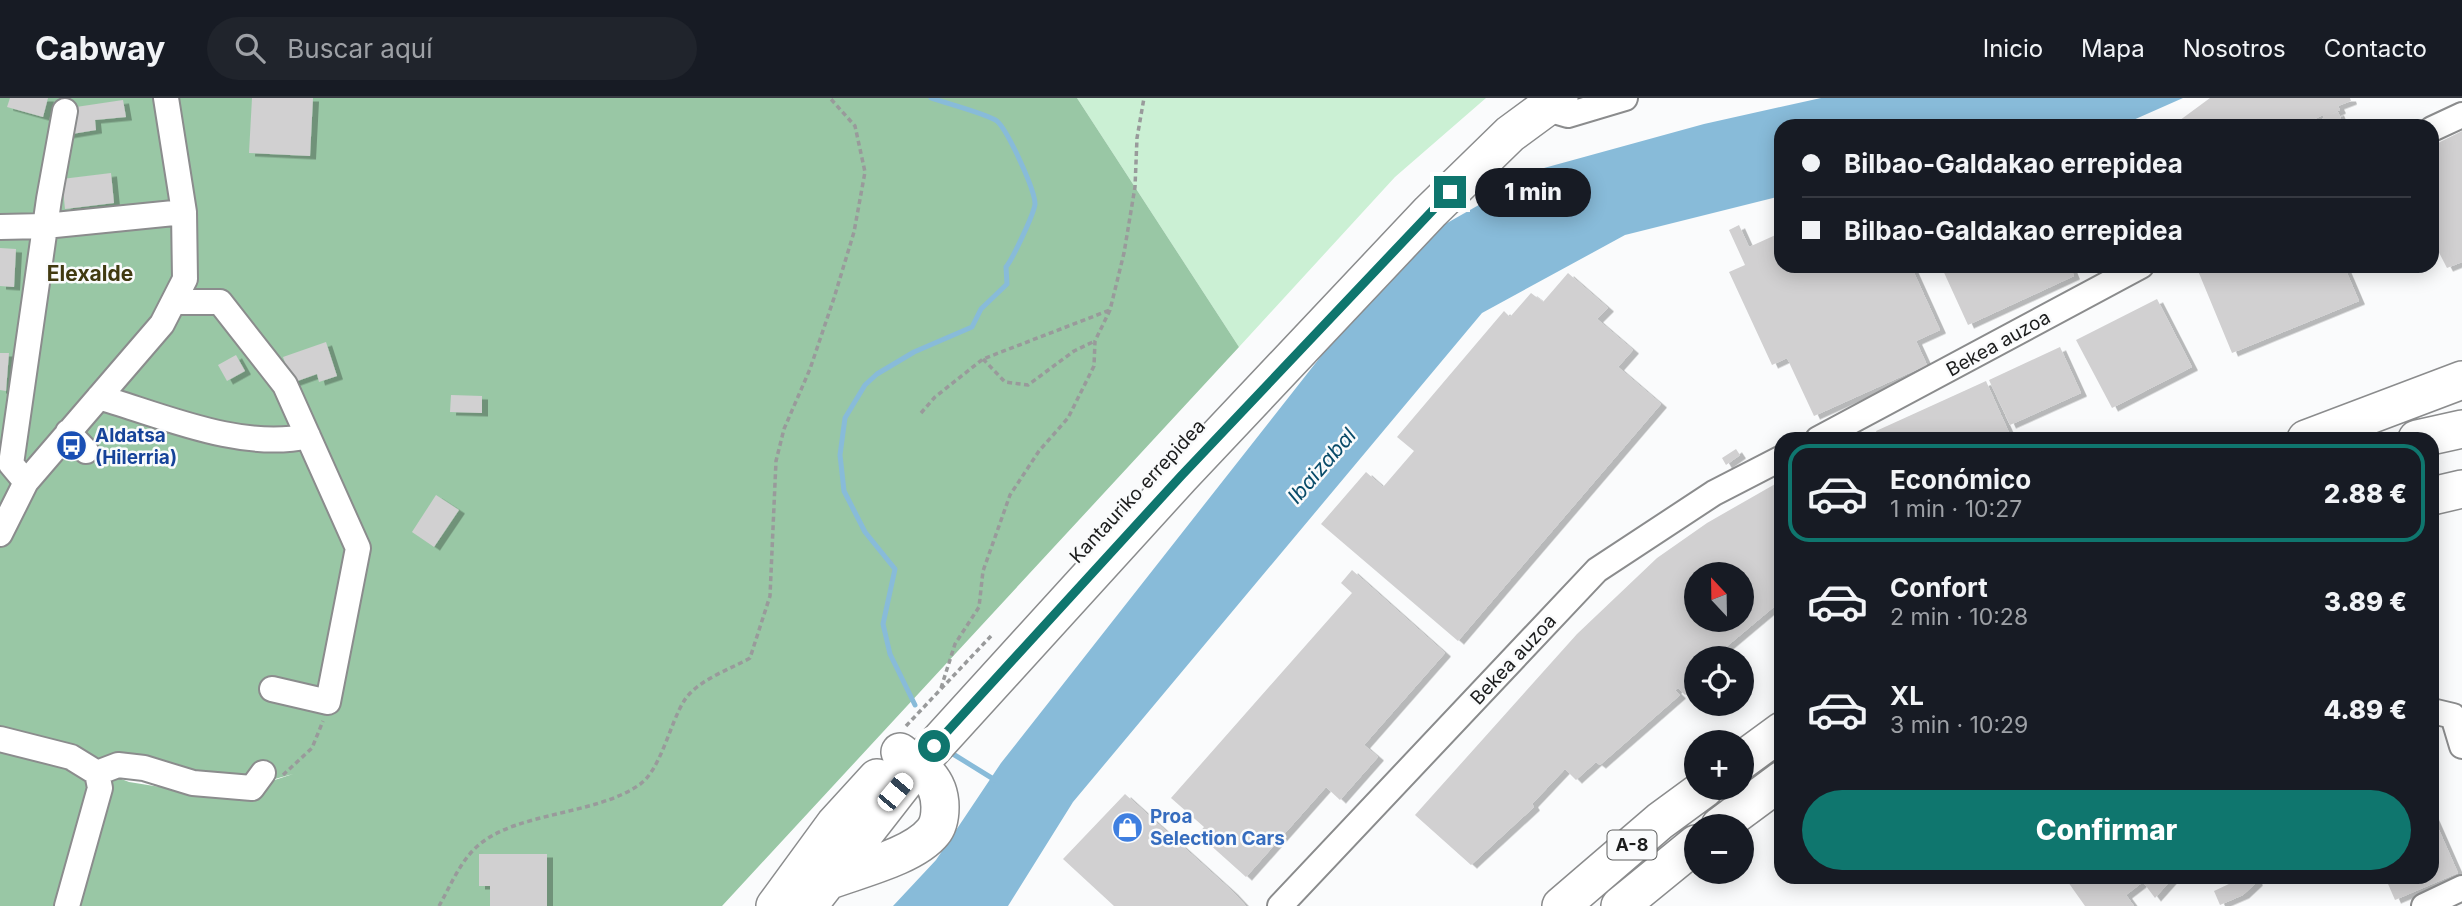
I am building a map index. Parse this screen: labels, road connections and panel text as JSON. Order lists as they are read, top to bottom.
{
  "streets": {
    "highway": ["A-8"],
    "street": ["Bekea auzoa"]
  },
  "districts": ["Elexalde"],
  "water": ["Ibaizabal"],
  "places": {
    "bus stop": ["Aldatsa (Hilerria)"],
    "shop": ["Proa Selection Cars"]
  },
  "north": "top",
  "page": {
    "header": "Cabway",
    "search": "Buscar aquí",
    "nav": [
      "Inicio",
      "Mapa",
      "Nosotros",
      "Contacto"
    ],
    "banner": ["Bilbao-Galdakao errepidea", "Bilbao-Galdakao errepidea"],
    "bubble": "1 min",
    "list": [
      {
        "name": "Económico",
        "note": "1 min · 10:27",
        "value": "2.88 €"
      },
      {
        "name": "Confort",
        "note": "2 min · 10:28",
        "value": "3.89 €"
      },
      {
        "name": "XL",
        "note": "3 min · 10:29",
        "value": "4.89 €"
      }
    ],
    "map_buttons": ["+", "−"],
    "buttons": "Confirmar"
  }
}
